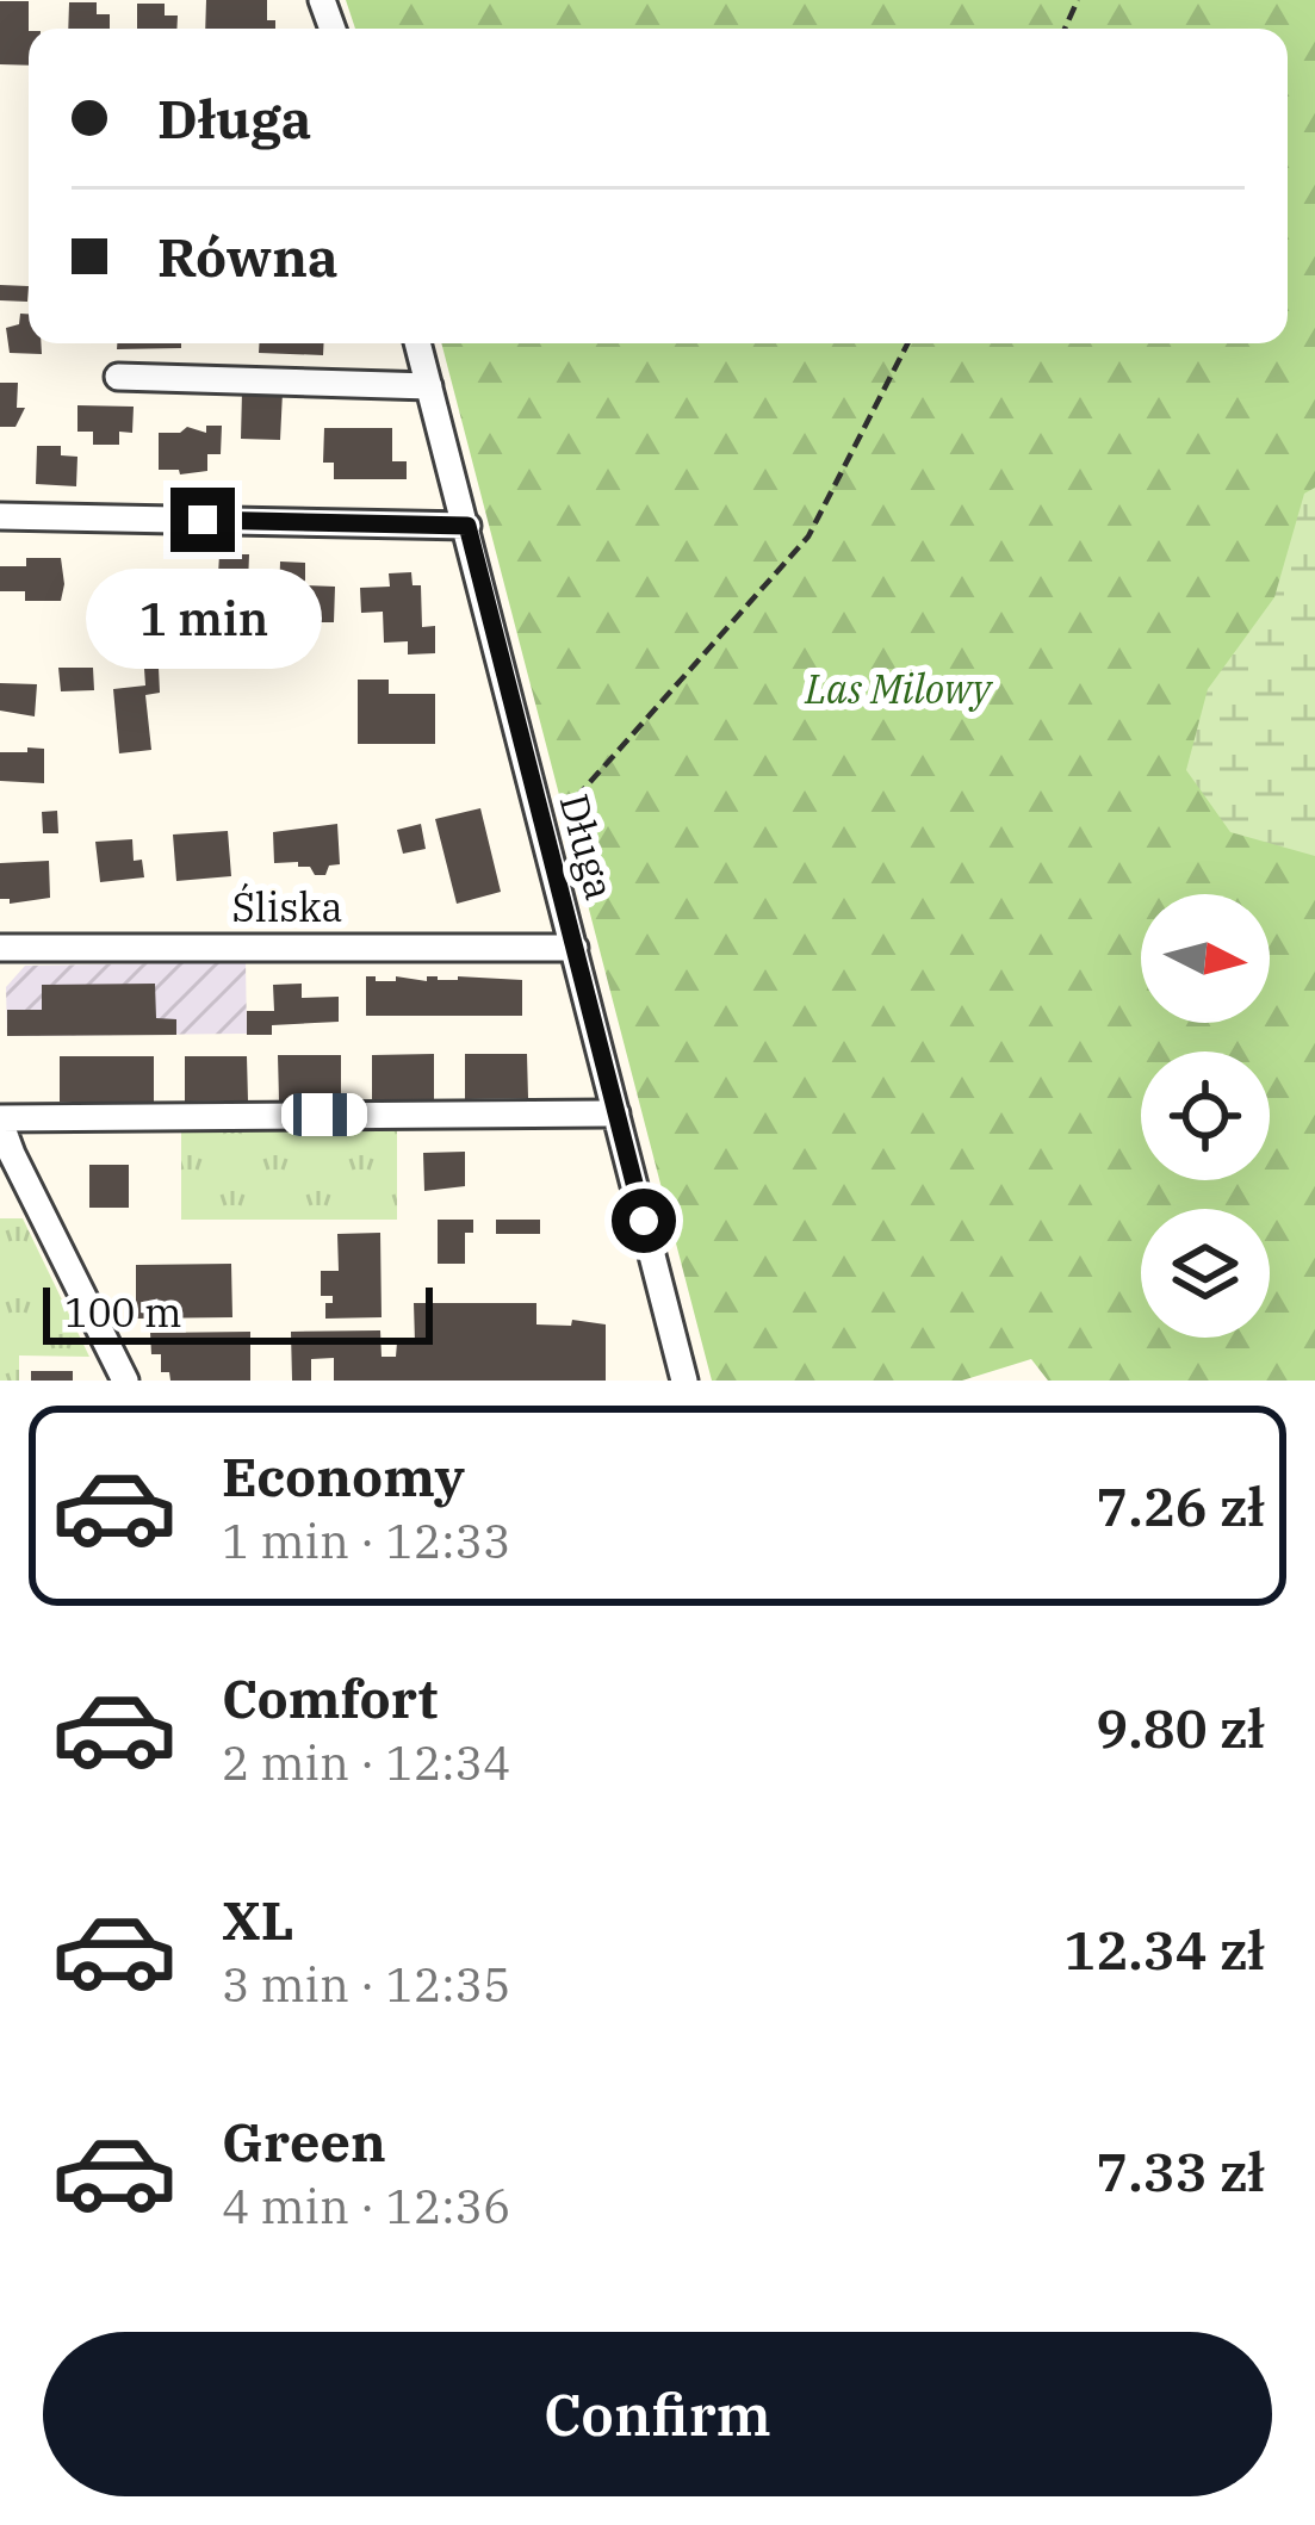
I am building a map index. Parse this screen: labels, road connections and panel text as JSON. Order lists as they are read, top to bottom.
{
  "streets": {
    "street": ["Długa", "Śliska"]
  },
  "crossings": [
    ["Długa", "Śliska"]
  ],
  "parks": ["Las Milowy"],
  "scale_bar": "100 m",
  "north": "right",
  "page": {
    "banner": ["Długa", "Równa"],
    "bubble": "1 min",
    "scale": "100 m",
    "list": [
      {
        "name": "Economy",
        "note": "1 min · 12:33",
        "value": "7.26 zł"
      },
      {
        "name": "Comfort",
        "note": "2 min · 12:34",
        "value": "9.80 zł"
      },
      {
        "name": "XL",
        "note": "3 min · 12:35",
        "value": "12.34 zł"
      },
      {
        "name": "Green",
        "note": "4 min · 12:36",
        "value": "7.33 zł"
      }
    ],
    "buttons": "Confirm"
  }
}
